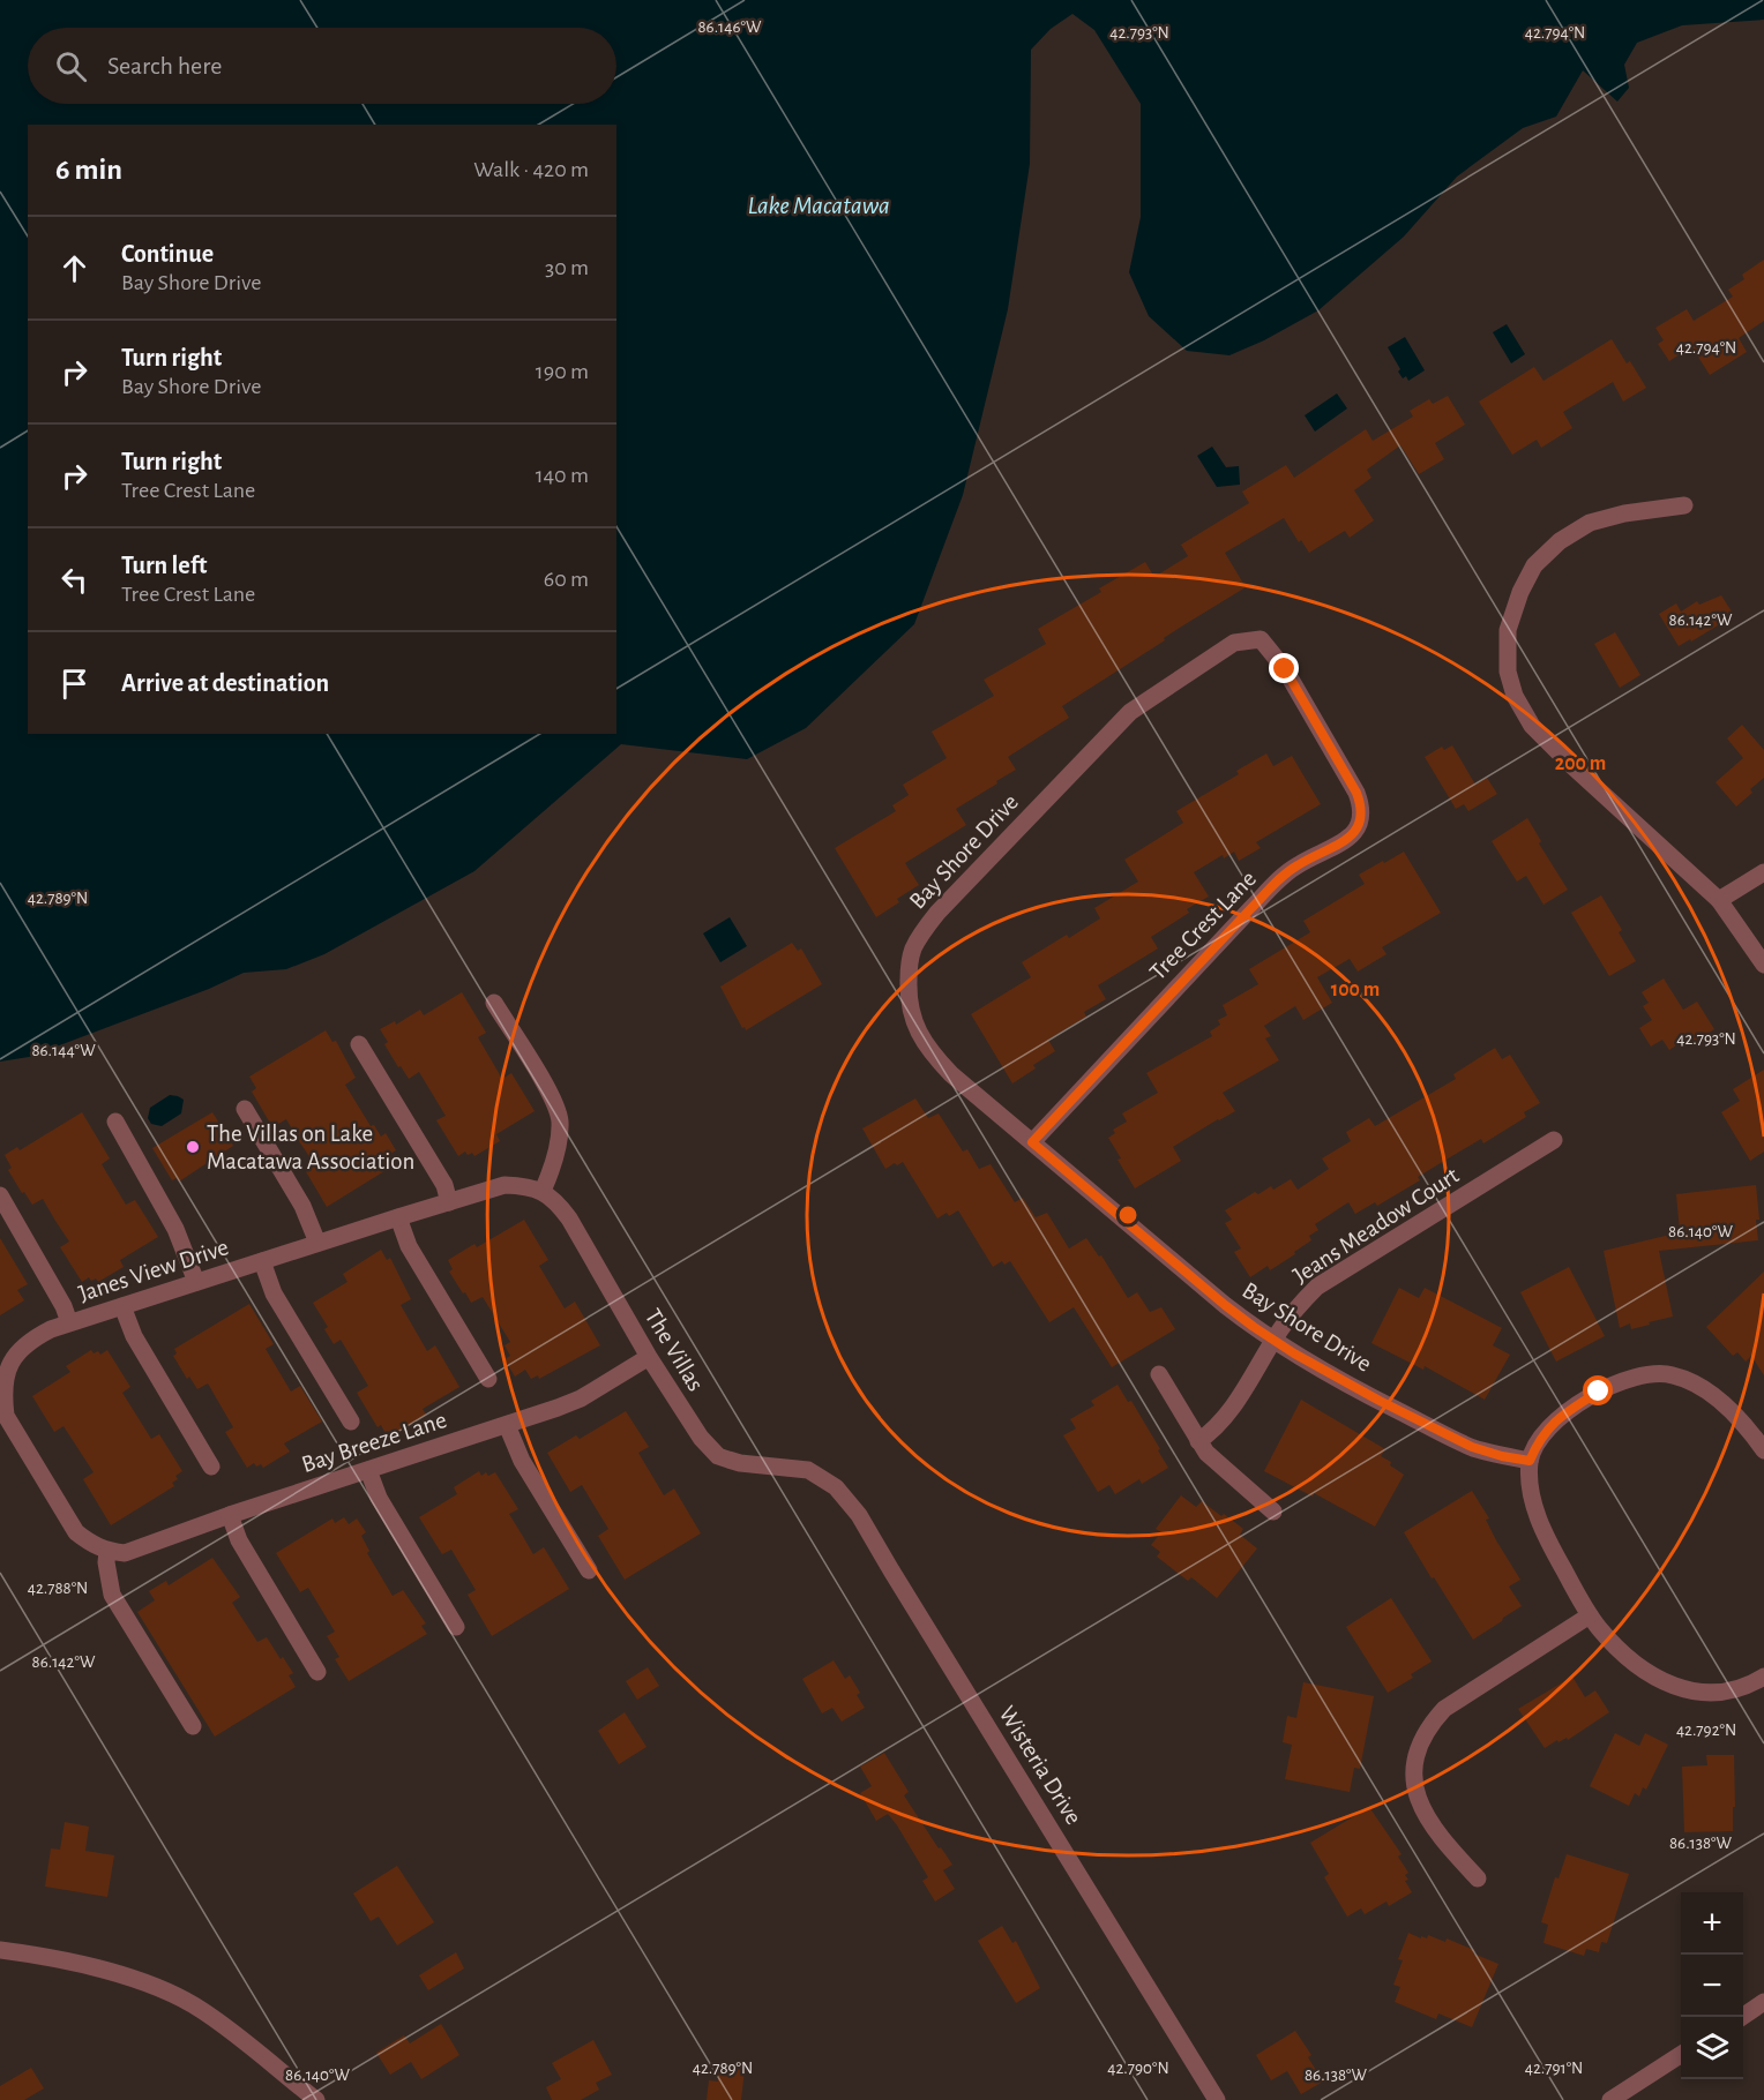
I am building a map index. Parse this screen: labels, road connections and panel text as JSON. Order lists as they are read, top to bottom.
{
  "streets": {
    "street": [
      "Bay Shore Drive",
      "Tree Crest Lane",
      "Jeans Meadow Court",
      "Janes View Drive",
      "The Villas",
      "Bay Breeze Lane",
      "Wisteria Drive"
    ]
  },
  "crossings": [
    ["Bay Shore Drive", "Tree Crest Lane"],
    ["Bay Shore Drive", "Jeans Meadow Court"],
    ["Janes View Drive", "The Villas"],
    ["Janes View Drive", "Bay Breeze Lane"],
    ["The Villas", "Bay Breeze Lane"],
    ["The Villas", "Wisteria Drive"]
  ],
  "water": ["Lake Macatawa"],
  "places": ["The Villas on Lake Macatawa Association"],
  "page": {
    "search": "Search here",
    "heading": ["6 min", "Walk · 420 m"],
    "list": [
      ["Continue", "Bay Shore Drive", "30 m"],
      ["Turn right", "Bay Shore Drive", "190 m"],
      ["Turn right", "Tree Crest Lane", "140 m"],
      ["Turn left", "Tree Crest Lane", "60 m"],
      "Arrive at destination"
    ],
    "map_buttons": ["+", "−"]
  },
  "coordinates": [
    "86.146°W",
    "42.793°N",
    "42.794°N",
    "86.142°W",
    "42.789°N",
    "86.144°W",
    "86.140°W",
    "42.788°N",
    "42.792°N",
    "86.138°W",
    "42.790°N",
    "42.791°N"
  ],
  "rings": ["200 m", "100 m"]
}
